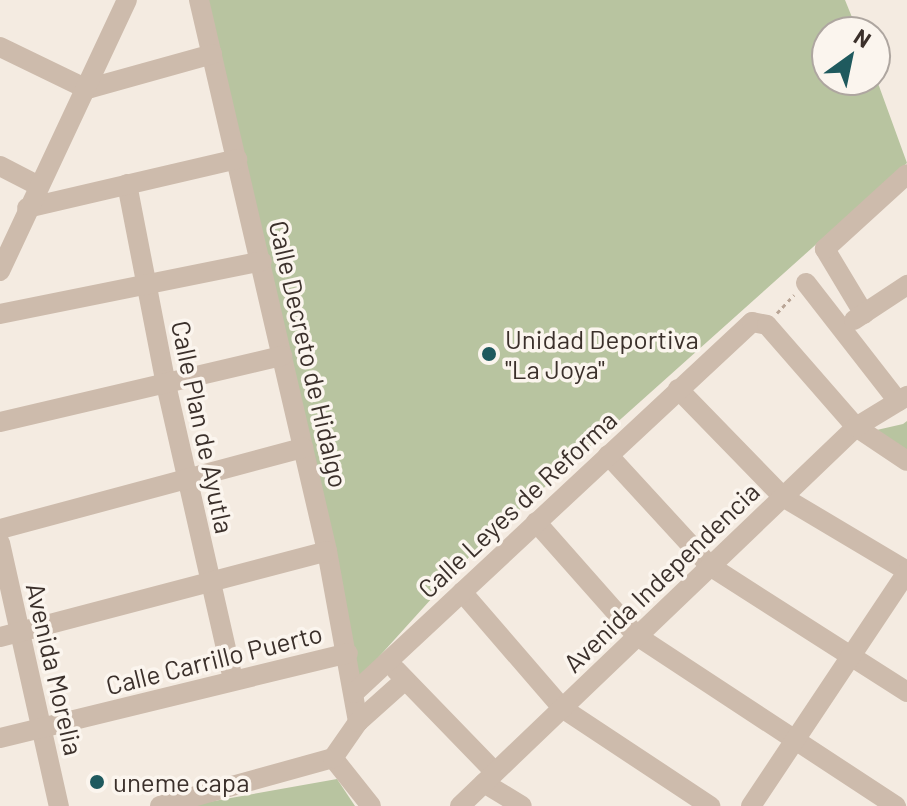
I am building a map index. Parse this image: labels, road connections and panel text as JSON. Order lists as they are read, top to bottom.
{
  "streets": {
    "street": [
      "Calle Decreto de Hidalgo",
      "Calle Plan de Ayutla",
      "Calle Leyes de Reforma",
      "Avenida Independencia",
      "Calle Carrillo Puerto",
      "Avenida Morelia"
    ]
  },
  "crossings": [
    ["Calle Decreto de Hidalgo", "Calle Leyes de Reforma"],
    ["Calle Decreto de Hidalgo", "Calle Carrillo Puerto"],
    ["Calle Plan de Ayutla", "Calle Carrillo Puerto"],
    ["Calle Carrillo Puerto", "Avenida Morelia"]
  ],
  "places": ["Unidad Deportiva \"La Joya\"", "uneme capa"],
  "north": "top right"
}
